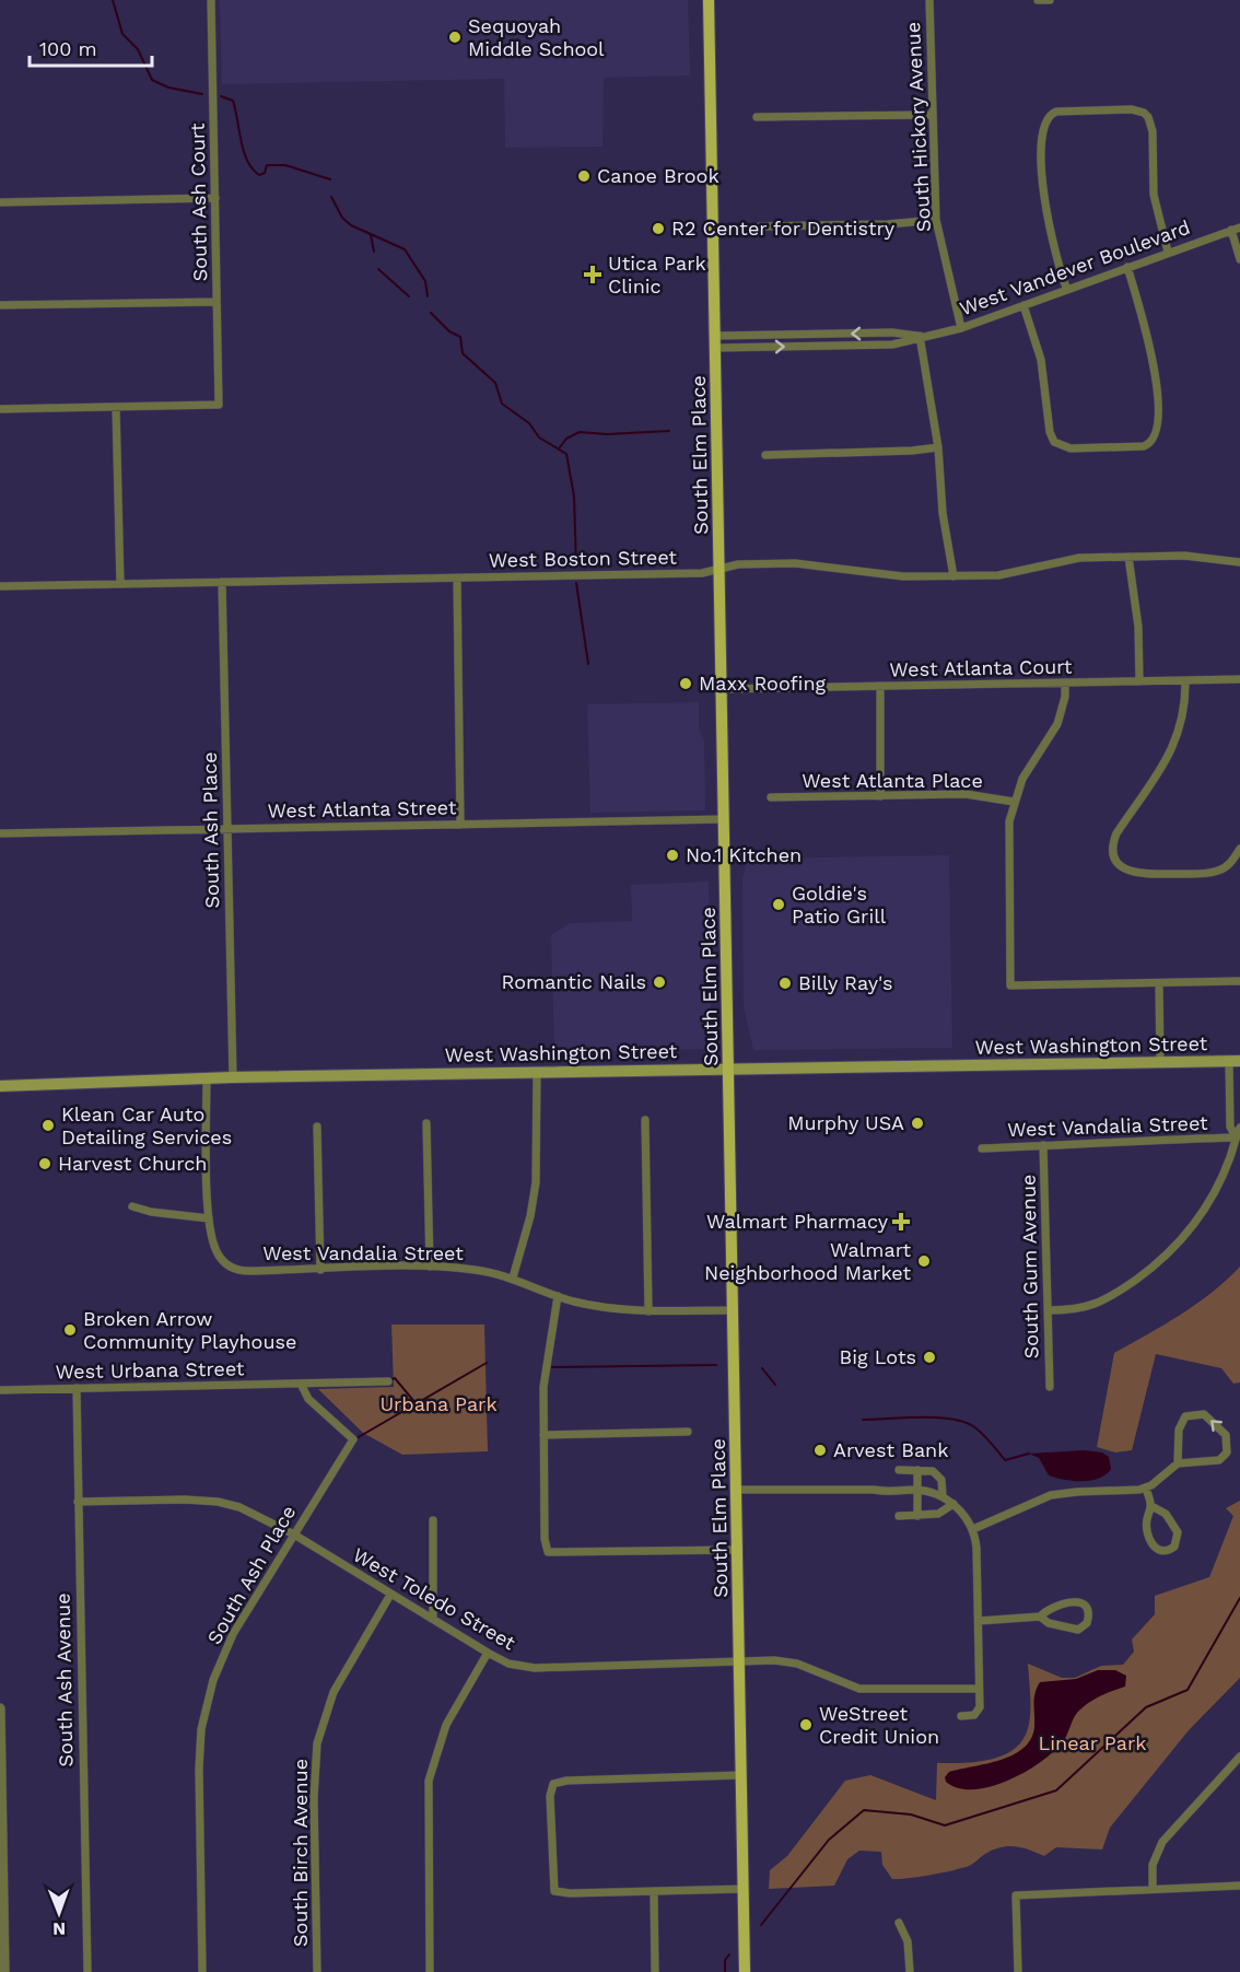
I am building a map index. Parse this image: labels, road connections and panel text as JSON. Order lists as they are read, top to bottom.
{
  "streets": {
    "main road": ["South Elm Place", "West Washington Street"],
    "street": [
      "South Hickory Avenue",
      "South Ash Court",
      "West Vandever Boulevard",
      "West Boston Street",
      "West Atlanta Court",
      "West Atlanta Place",
      "West Atlanta Street",
      "South Ash Place",
      "West Vandalia Street",
      "South Gum Avenue",
      "West Urbana Street",
      "West Toledo Street",
      "South Ash Avenue",
      "South Birch Avenue"
    ]
  },
  "crossings": [
    ["South Hickory Avenue", "West Vandever Boulevard"],
    ["West Vandever Boulevard", "South Elm Place"],
    ["South Elm Place", "West Boston Street"],
    ["South Elm Place", "West Atlanta Court"],
    ["South Elm Place", "West Atlanta Street"],
    ["South Elm Place", "West Washington Street"],
    ["South Elm Place", "West Vandalia Street"],
    ["South Elm Place", "West Toledo Street"],
    ["West Boston Street", "South Ash Place"],
    ["West Atlanta Street", "South Ash Place"],
    ["South Ash Place", "West Washington Street"],
    ["South Ash Place", "West Urbana Street"],
    ["South Ash Place", "West Toledo Street"],
    ["West Vandalia Street", "South Gum Avenue"],
    ["West Urbana Street", "South Ash Avenue"],
    ["West Toledo Street", "South Ash Avenue"],
    ["West Toledo Street", "South Birch Avenue"]
  ],
  "parks": ["Urbana Park", "Linear Park"],
  "places": {
    "other": [
      "Sequoyah Middle School",
      "Canoe Brook",
      "R2 Center for Dentistry",
      "Maxx Roofing",
      "No.1 Kitchen",
      "Goldie's Patio Grill",
      "Romantic Nails",
      "Billy Ray's",
      "Murphy USA",
      "Klean Car Auto Detailing Services",
      "Harvest Church",
      "Walmart Neighborhood Market",
      "Broken Arrow Community Playhouse",
      "Big Lots",
      "Arvest Bank",
      "WeStreet Credit Union"
    ],
    "health": ["Utica Park Clinic", "Walmart Pharmacy"]
  },
  "scale_bar": "100 m",
  "north": "bottom"
}
